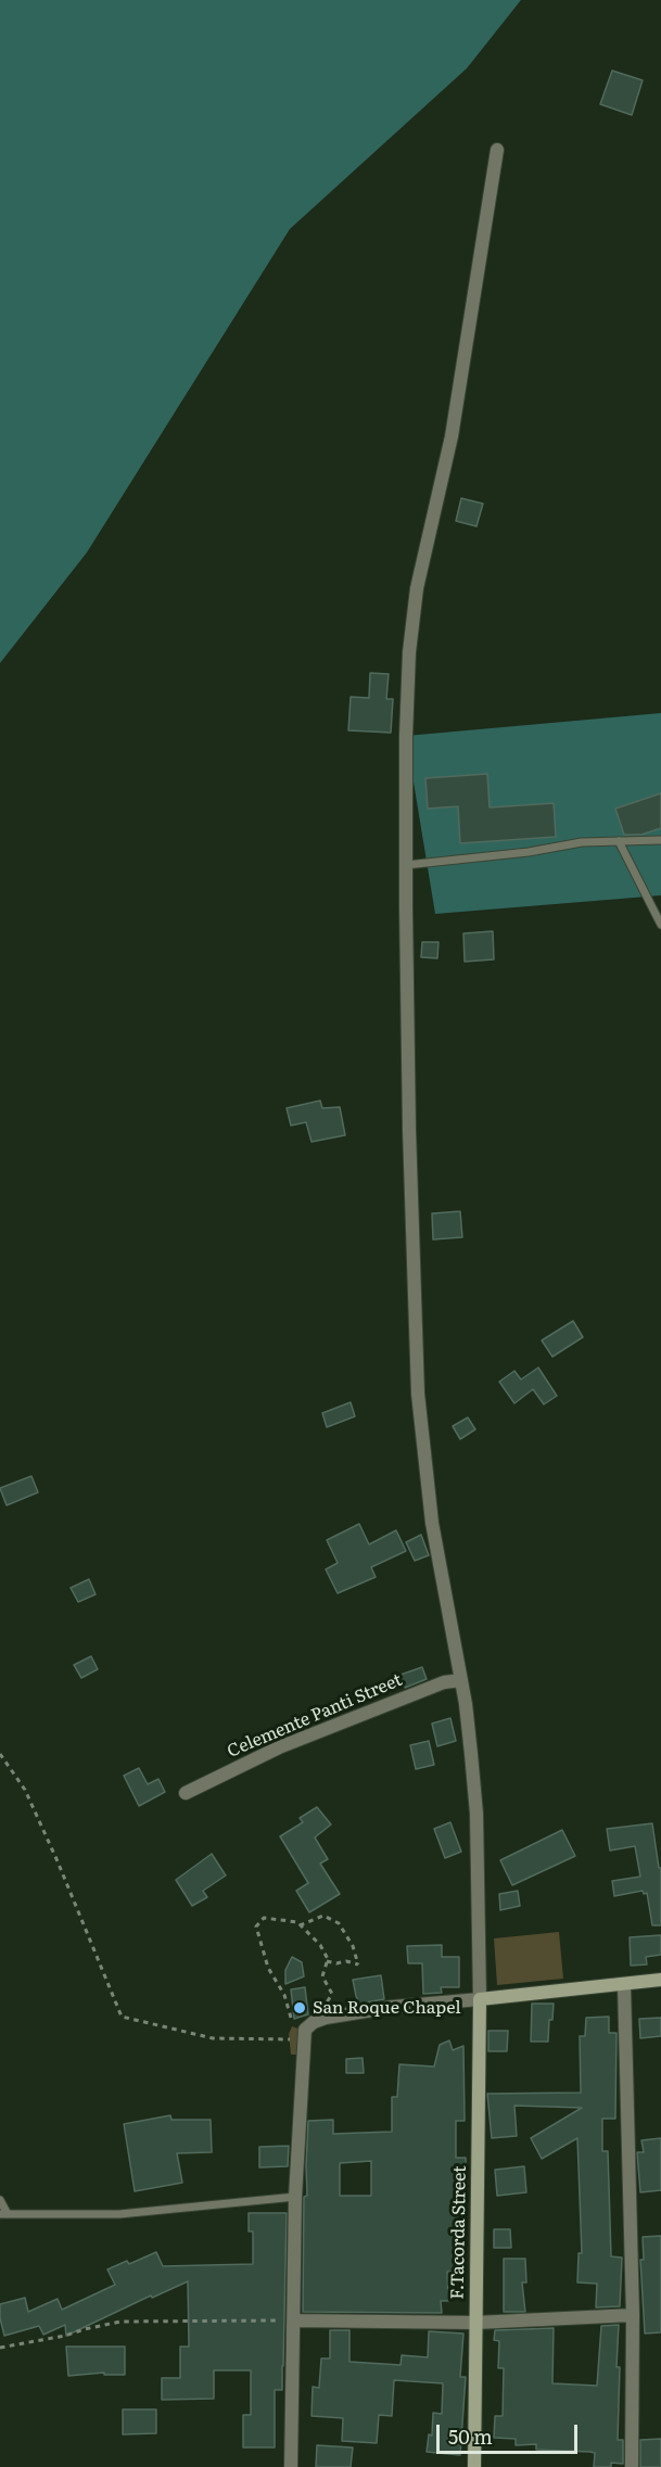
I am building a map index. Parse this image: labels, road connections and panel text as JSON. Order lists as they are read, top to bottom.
{
  "streets": {
    "street": ["Celemente Panti Street", "F.Tacorda Street"]
  },
  "places": ["San Roque Chapel"],
  "scale_bar": "50 m"
}
